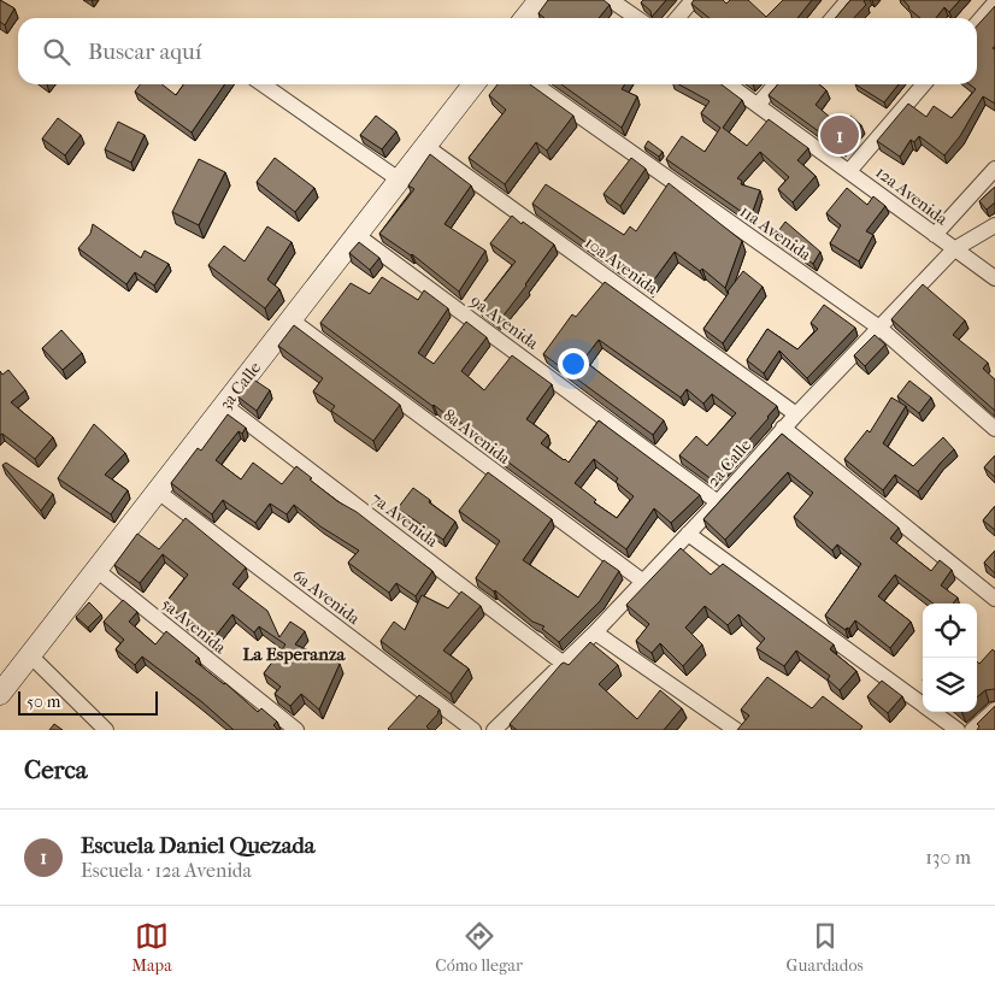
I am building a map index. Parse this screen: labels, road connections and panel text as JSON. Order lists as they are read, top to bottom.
{
  "streets": {
    "street": [
      "12a Avenida",
      "11a Avenida",
      "10a Avenida",
      "9a Avenida",
      "3a Calle",
      "8a Avenida",
      "2a Calle",
      "7a Avenida",
      "6a Avenida",
      "5a Avenida"
    ]
  },
  "crossings": [
    ["12a Avenida", "2a Calle"],
    ["11a Avenida", "2a Calle"],
    ["10a Avenida", "3a Calle"],
    ["10a Avenida", "2a Calle"],
    ["9a Avenida", "3a Calle"],
    ["9a Avenida", "2a Calle"],
    ["3a Calle", "8a Avenida"],
    ["3a Calle", "7a Avenida"],
    ["3a Calle", "6a Avenida"],
    ["3a Calle", "5a Avenida"],
    ["8a Avenida", "2a Calle"],
    ["2a Calle", "7a Avenida"]
  ],
  "districts": ["La Esperanza"],
  "scale_bar": "50 m",
  "page": {
    "search": "Buscar aquí",
    "pins": "1",
    "scale": "50 m",
    "heading": "Cerca",
    "list": [
      {
        "mark": "1",
        "name": "Escuela Daniel Quezada",
        "note": "Escuela · 12a Avenida",
        "value": "130 m"
      }
    ],
    "nav": ["Mapa", "Cómo llegar", "Guardados"]
  }
}
